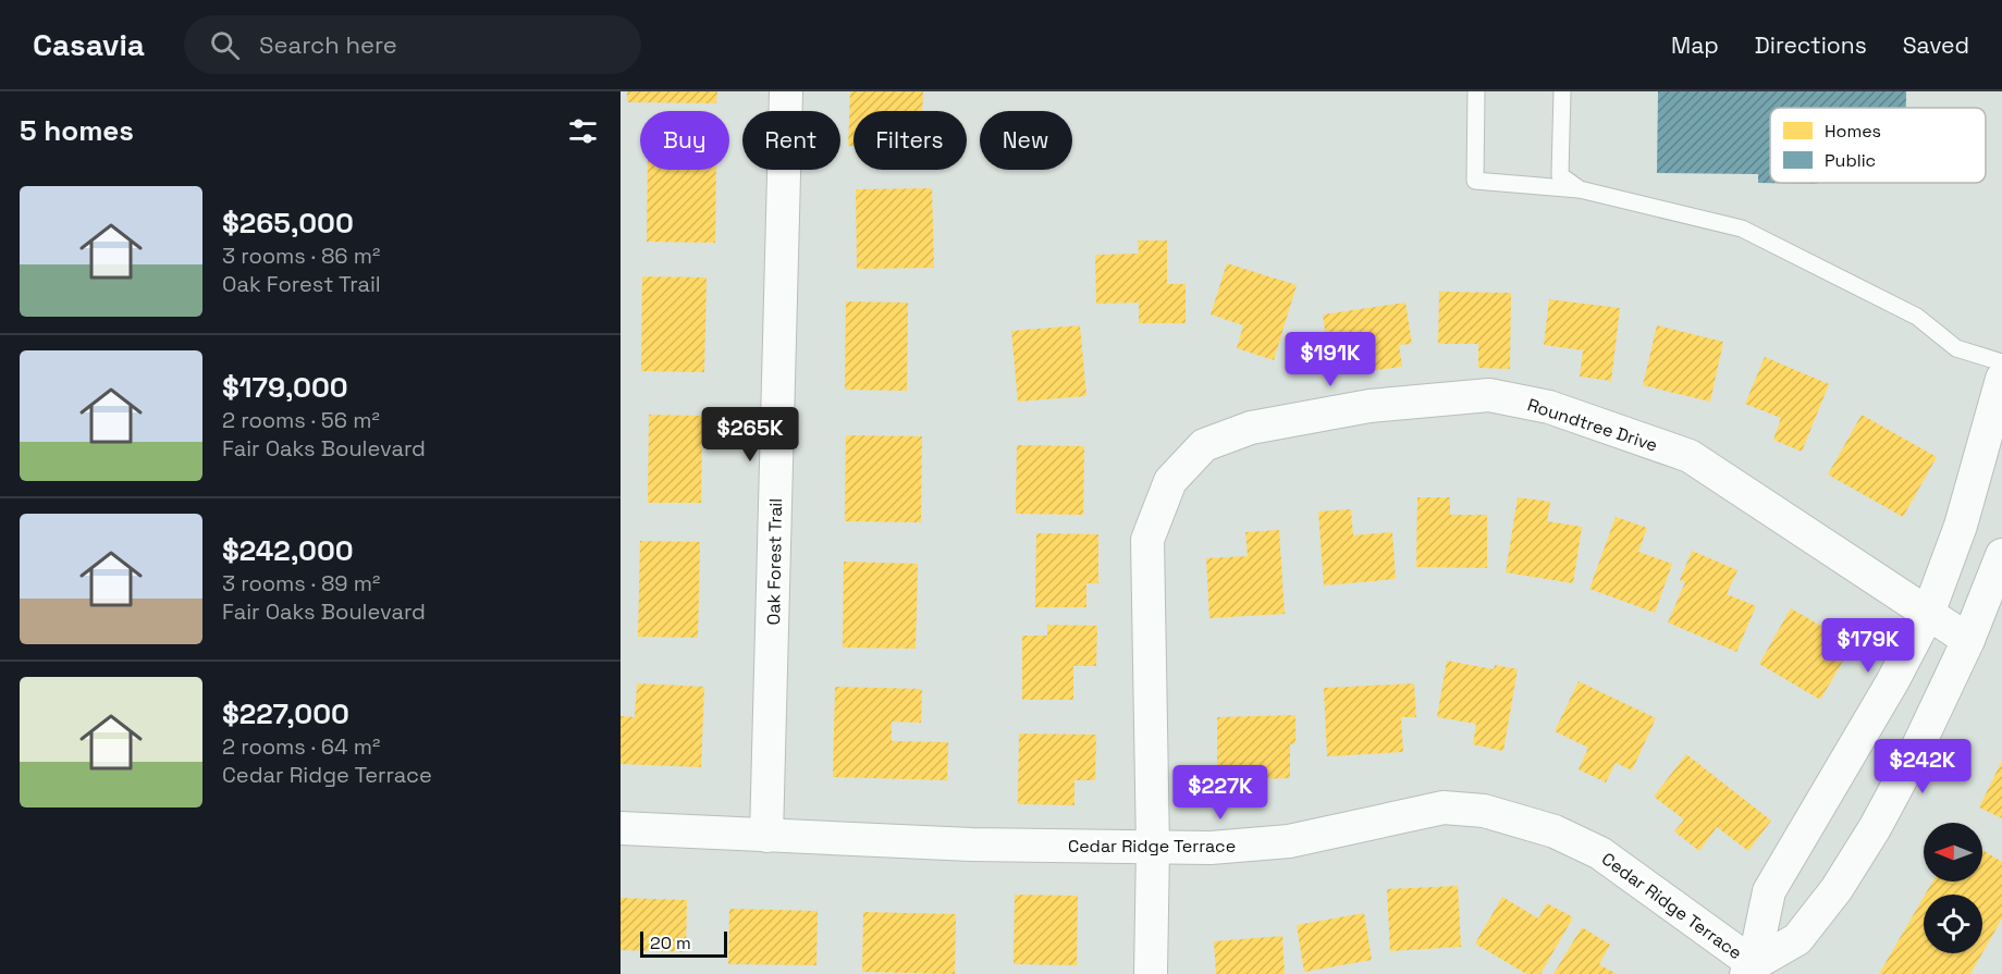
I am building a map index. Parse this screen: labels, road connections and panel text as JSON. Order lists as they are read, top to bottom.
{
  "streets": {
    "street": ["Roundtree Drive", "Oak Forest Trail", "Cedar Ridge Terrace"]
  },
  "crossings": [
    ["Roundtree Drive", "Cedar Ridge Terrace"],
    ["Oak Forest Trail", "Cedar Ridge Terrace"]
  ],
  "legend": ["Homes", "Public"],
  "scale_bar": "20 m",
  "north": "left",
  "page": {
    "header": "Casavia",
    "search": "Search here",
    "nav": ["Map", "Directions", "Saved"],
    "heading": "5 homes",
    "chip": [
      "Buy",
      "Rent",
      "Filters",
      "New"
    ],
    "list": [
      {
        "name": "$265,000",
        "note": "3 rooms · 86 m² · Oak Forest Trail"
      },
      {
        "name": "$179,000",
        "note": "2 rooms · 56 m² · Fair Oaks Boulevard"
      },
      {
        "name": "$242,000",
        "note": "3 rooms · 89 m² · Fair Oaks Boulevard"
      },
      {
        "name": "$227,000",
        "note": "2 rooms · 64 m² · Cedar Ridge Terrace"
      }
    ],
    "price": [
      "$191K",
      "$265K",
      "$179K",
      "$242K",
      "$227K"
    ],
    "scale": "20 m"
  }
}
